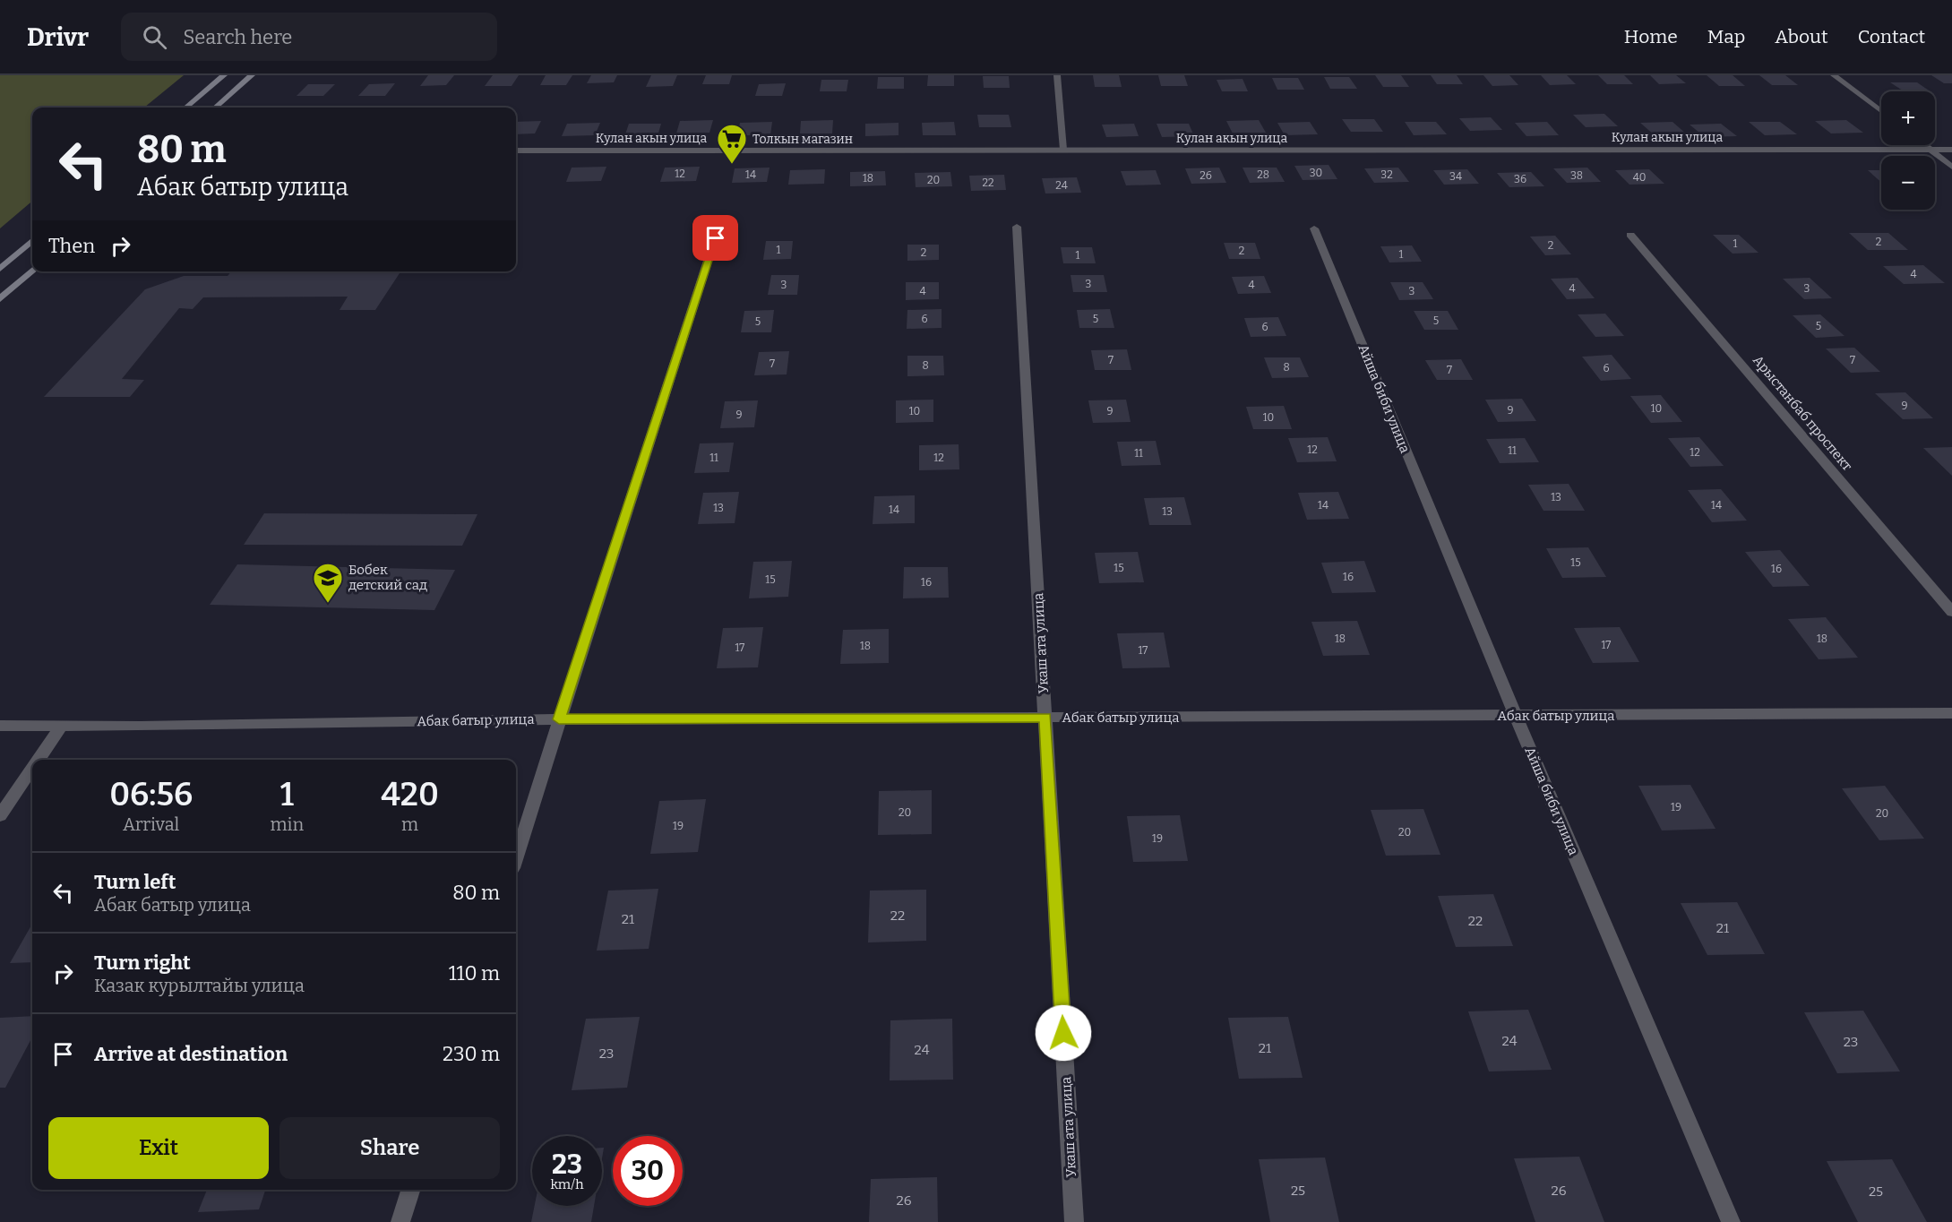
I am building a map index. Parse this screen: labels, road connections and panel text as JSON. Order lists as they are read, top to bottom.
{
  "streets": {
    "street": [
      "Кулан акын улица",
      "Айша биби улица",
      "Арыстанбаб проспект",
      "Укаш ата улица",
      "Абак батыр улица"
    ]
  },
  "crossings": [
    ["Айша биби улица", "Абак батыр улица"],
    ["Укаш ата улица", "Абак батыр улица"]
  ],
  "places": {
    "supermarket": ["Толкын магазин"],
    "school or university": ["Бобек детский сад"]
  },
  "house_numbers": [
    "30",
    "12",
    "14",
    "28",
    "32",
    "26",
    "38",
    "34",
    "40",
    "18",
    "36",
    "20",
    "22",
    "24",
    "2",
    "1",
    "2",
    "1",
    "2",
    "2",
    "1",
    "1",
    "4",
    "3",
    "3",
    "4",
    "4",
    "3",
    "4",
    "3",
    "6",
    "5",
    "5",
    "5",
    "5",
    "6",
    "7",
    "7",
    "7",
    "8",
    "8",
    "6",
    "7",
    "9",
    "10",
    "9",
    "10",
    "9",
    "9",
    "10",
    "12",
    "11",
    "12",
    "11",
    "11",
    "12",
    "13",
    "14",
    "14",
    "13",
    "14",
    "13",
    "15",
    "15",
    "16",
    "16",
    "15",
    "16",
    "18",
    "18",
    "17",
    "18",
    "17",
    "17",
    "19",
    "20",
    "20",
    "19",
    "20",
    "19",
    "22",
    "21",
    "22",
    "21",
    "24",
    "23",
    "21",
    "24",
    "23",
    "25",
    "26",
    "25",
    "26"
  ],
  "page": {
    "header": "Drivr",
    "search": "Search here",
    "nav": [
      "Home",
      "Map",
      "About",
      "Contact"
    ],
    "map_buttons": ["+", "−"],
    "turn": ["80 m", "Абак батыр улица"],
    "then": "Then",
    "eta": [
      "06:56",
      "Arrival",
      "1",
      "min",
      "420",
      "m"
    ],
    "list": [
      {
        "name": "Turn left",
        "note": "Абак батыр улица",
        "value": "80 m"
      },
      {
        "name": "Turn right",
        "note": "Казак курылтайы улица",
        "value": "110 m"
      },
      {
        "name": "Arrive at destination",
        "value": "230 m"
      }
    ],
    "buttons": ["Exit", "Share"],
    "speed": "23 km/h",
    "limit": "30"
  }
}
